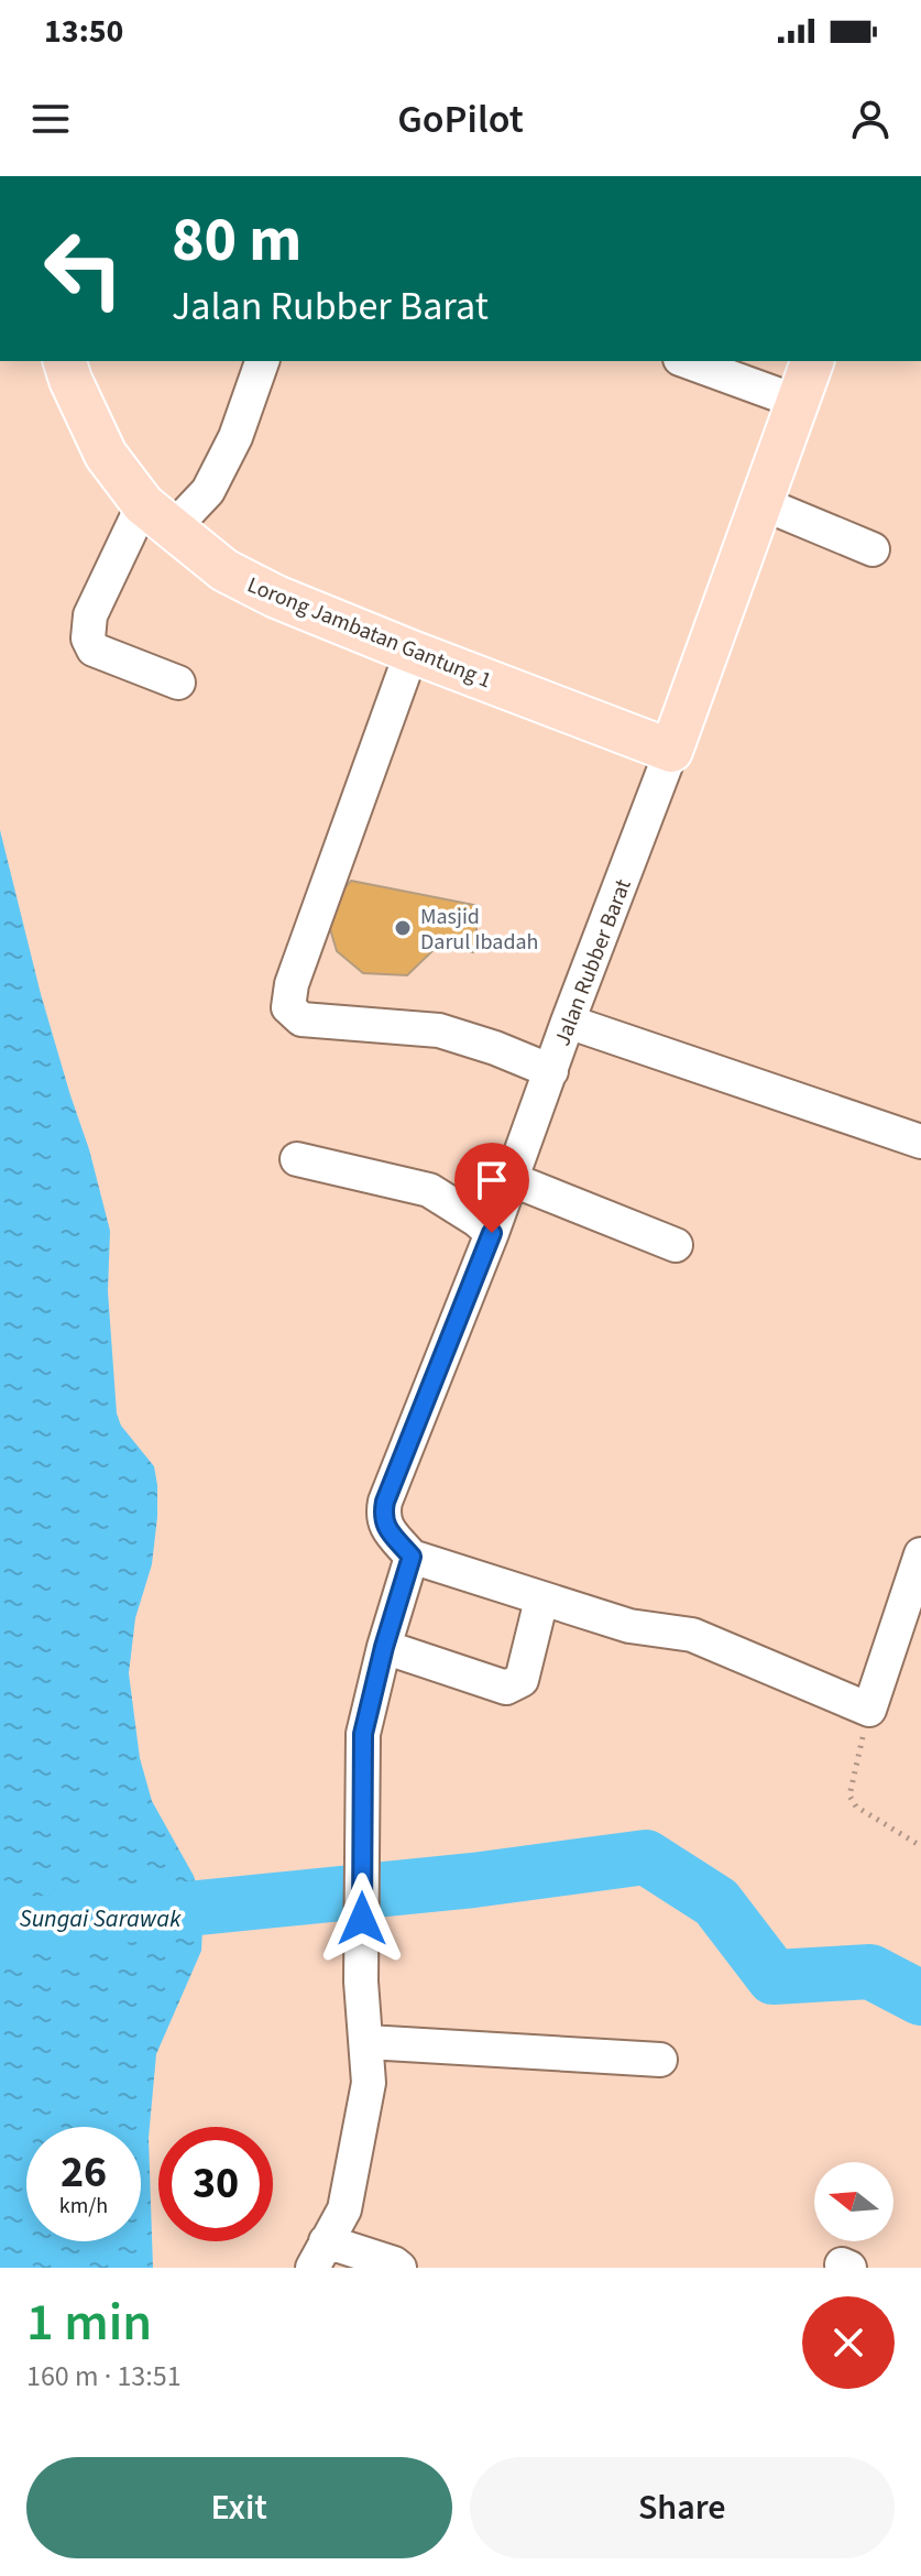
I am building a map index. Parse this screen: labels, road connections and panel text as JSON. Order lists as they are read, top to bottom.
{
  "streets": {
    "main road": ["Lorong Jambatan Gantung 1", "Jalan Rubber Barat"]
  },
  "crossings": [
    ["Lorong Jambatan Gantung 1", "Jalan Rubber Barat"]
  ],
  "water": ["Sungai Sarawak"],
  "places": ["Masjid Darul Ibadah"],
  "north": "left",
  "page": {
    "status": "13:50",
    "header": "GoPilot",
    "turn": ["80 m", "Jalan Rubber Barat"],
    "speed": "26 km/h",
    "limit": "30",
    "heading": ["1 min", "160 m · 13:51"],
    "buttons": ["Exit", "Share"]
  }
}
